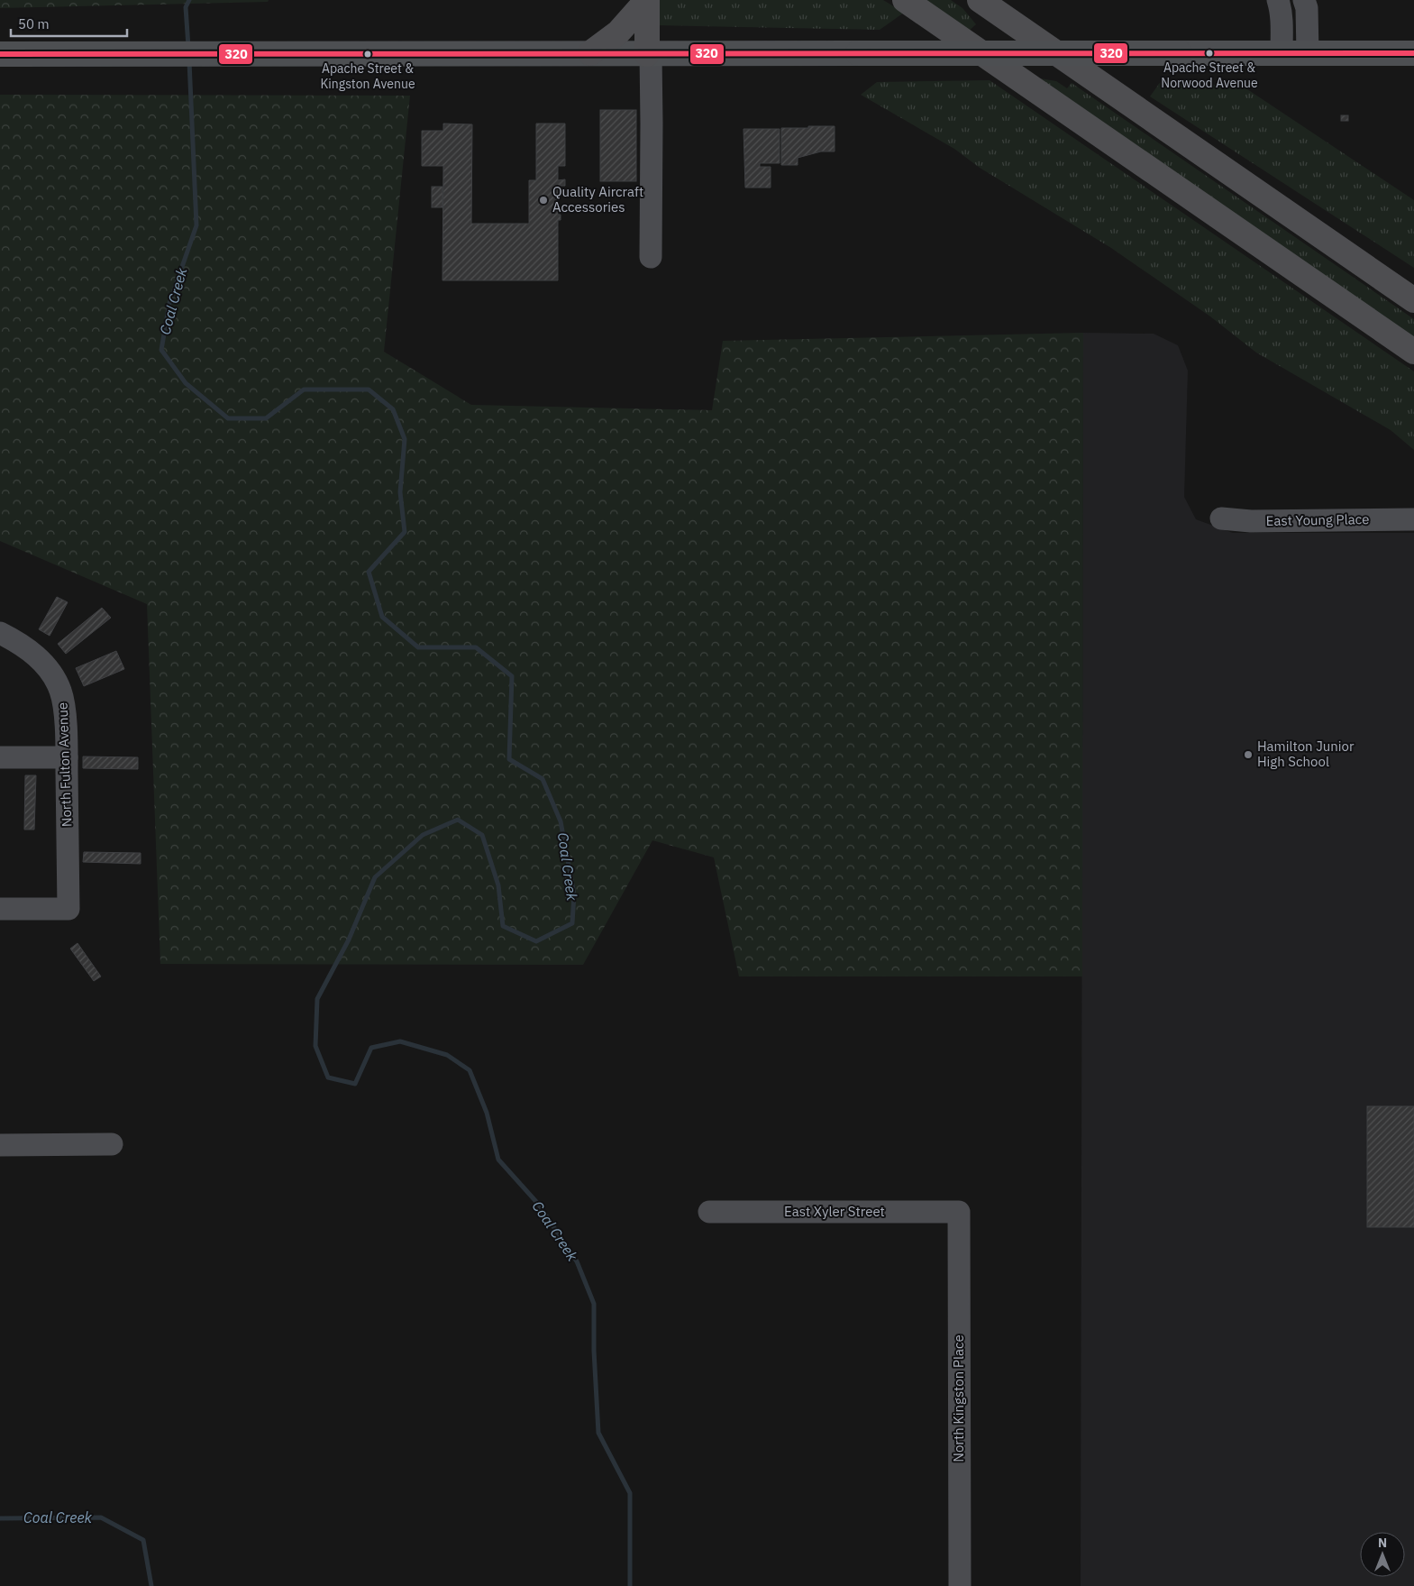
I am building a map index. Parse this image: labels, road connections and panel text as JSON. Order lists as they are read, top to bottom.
{
  "streets": {
    "street": [
      "East Young Place",
      "North Fulton Avenue",
      "East Xyler Street",
      "North Kingston Place"
    ]
  },
  "crossings": [
    ["East Xyler Street", "North Kingston Place"]
  ],
  "water": ["Coal Creek"],
  "places": [
    "Apache Street & Norwood Avenue",
    "Apache Street & Kingston Avenue",
    "Quality Aircraft Accessories",
    "Hamilton Junior High School"
  ],
  "lines": ["transit line 320"],
  "scale_bar": "50 m",
  "north": "top"
}
